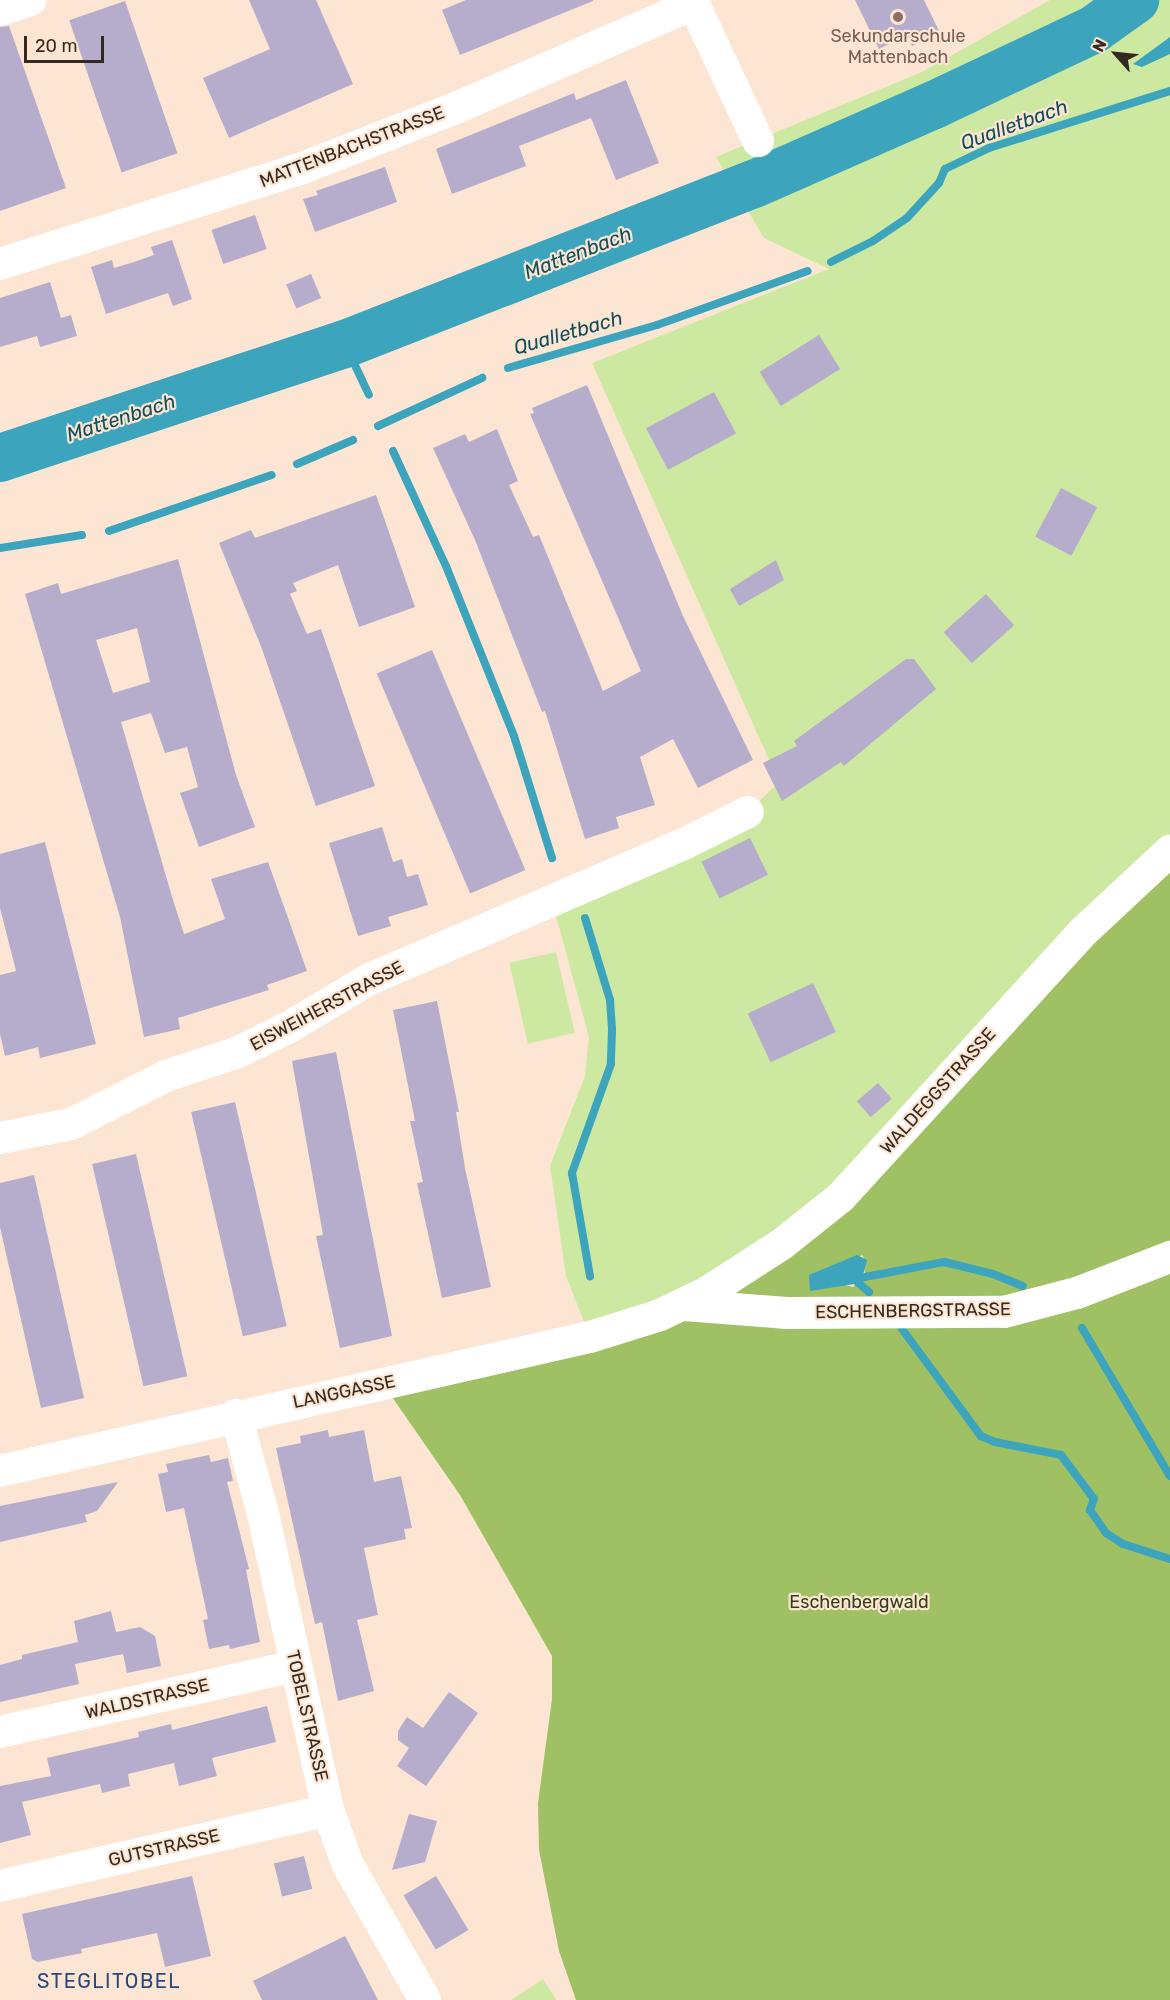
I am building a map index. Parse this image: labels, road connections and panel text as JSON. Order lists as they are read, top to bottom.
{
  "streets": {
    "street": [
      "MATTENBACHSTRASSE",
      "EISWEIHERSTRASSE",
      "WALDEGGSTRASSE",
      "ESCHENBERGSTRASSE",
      "LANGGASSE",
      "WALDSTRASSE",
      "TOBELSTRASSE",
      "GUTSTRASSE"
    ]
  },
  "crossings": [
    ["WALDEGGSTRASSE", "ESCHENBERGSTRASSE"],
    ["WALDEGGSTRASSE", "LANGGASSE"],
    ["ESCHENBERGSTRASSE", "LANGGASSE"],
    ["LANGGASSE", "TOBELSTRASSE"],
    ["WALDSTRASSE", "TOBELSTRASSE"],
    ["TOBELSTRASSE", "GUTSTRASSE"]
  ],
  "districts": ["STEGLITOBEL"],
  "water": ["Qualletbach", "Mattenbach"],
  "parks": ["Eschenbergwald"],
  "places": ["Sekundarschule Mattenbach"],
  "scale_bar": "20 m",
  "north": "top left"
}
